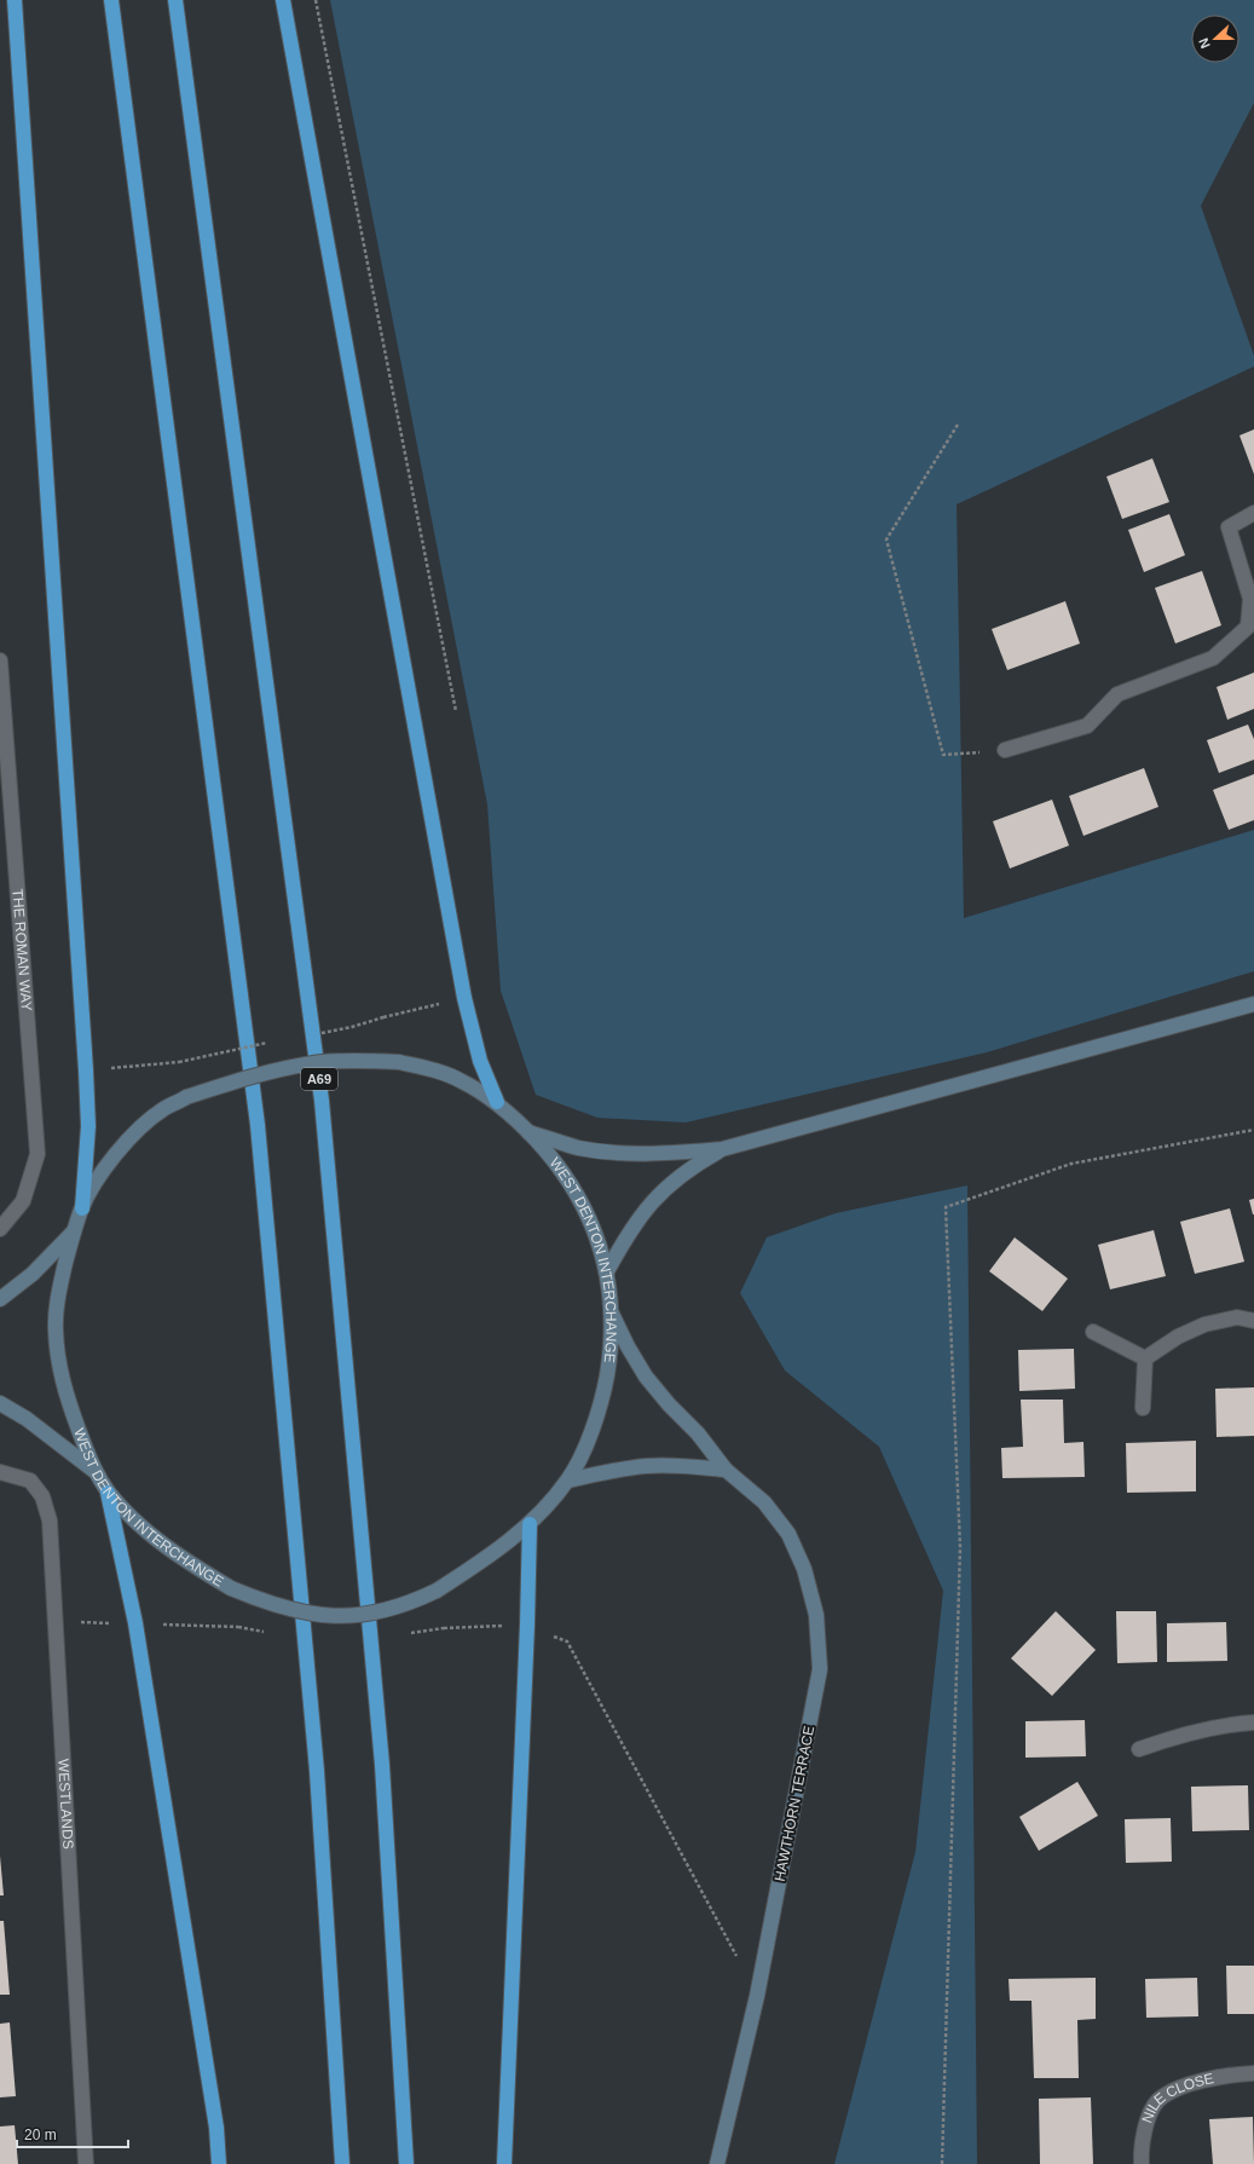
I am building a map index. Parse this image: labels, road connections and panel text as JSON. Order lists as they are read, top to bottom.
{
  "streets": {
    "highway": ["A69"],
    "main road": ["WEST DENTON INTERCHANGE", "HAWTHORN TERRACE"],
    "street": ["THE ROMAN WAY", "WESTLANDS", "NILE CLOSE"]
  },
  "crossings": [
    ["WEST DENTON INTERCHANGE", "HAWTHORN TERRACE"]
  ],
  "scale_bar": "20 m",
  "north": "left"
}
